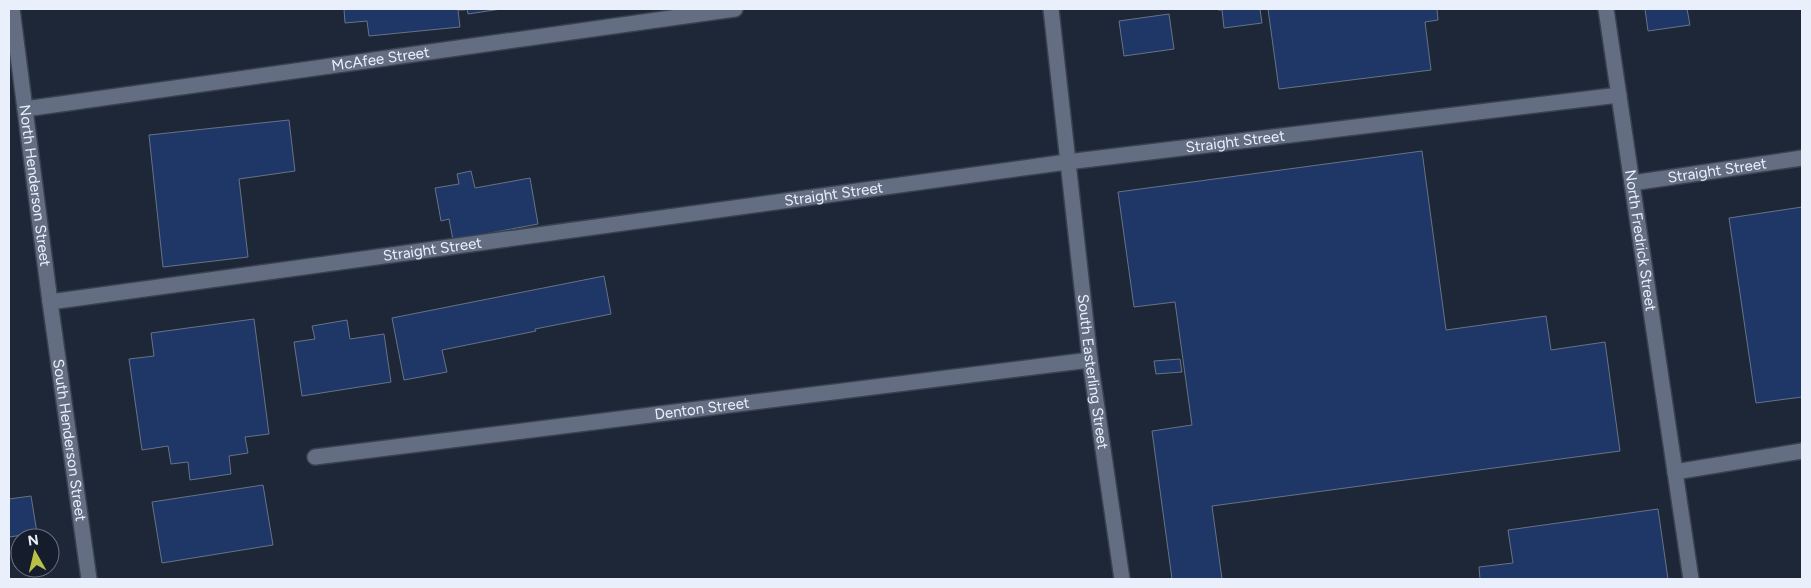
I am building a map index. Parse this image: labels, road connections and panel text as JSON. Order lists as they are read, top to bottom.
{
  "streets": {
    "street": [
      "McAfee Street",
      "Straight Street",
      "North Henderson Street",
      "North Fredrick Street",
      "South Easterling Street",
      "Denton Street",
      "South Henderson Street"
    ]
  },
  "crossings": [
    ["McAfee Street", "North Henderson Street"],
    ["Straight Street", "North Henderson Street"],
    ["Straight Street", "North Fredrick Street"],
    ["Straight Street", "South Easterling Street"],
    ["Straight Street", "South Henderson Street"],
    ["North Henderson Street", "South Henderson Street"],
    ["South Easterling Street", "Denton Street"]
  ],
  "north": "top"
}
